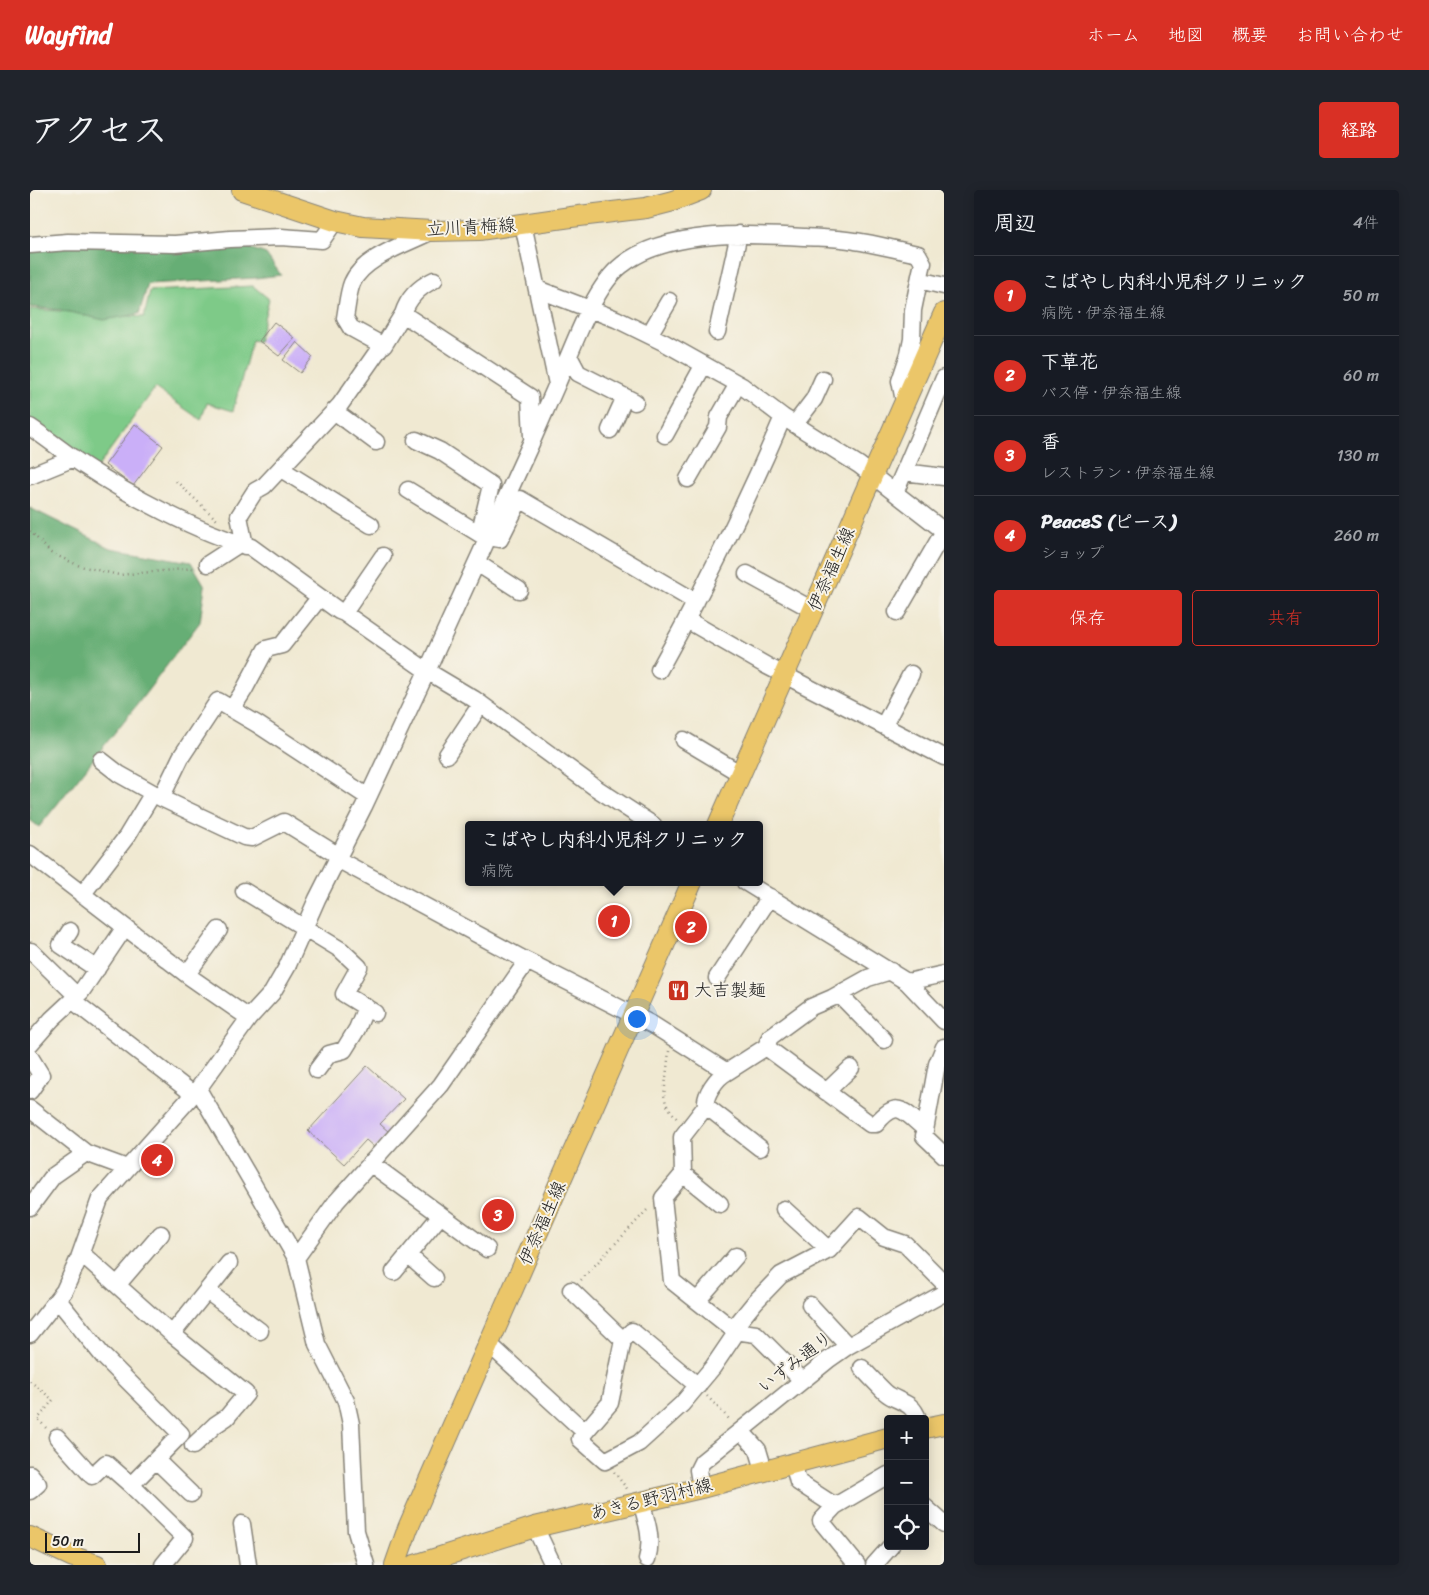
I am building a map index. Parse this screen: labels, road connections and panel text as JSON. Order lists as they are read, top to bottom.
{
  "streets": {
    "main road": ["立川青梅線", "伊奈福生線", "あきる野羽村線"],
    "street": ["いずみ通り"]
  },
  "crossings": [
    ["いずみ通り", "あきる野羽村線"]
  ],
  "places": {
    "restaurant": ["大吉製麺"]
  },
  "scale_bar": "50 m",
  "page": {
    "header": "Wayfind",
    "nav": [
      "ホーム",
      "地図",
      "概要",
      "お問い合わせ"
    ],
    "title": "アクセス",
    "buttons": [
      "経路",
      ["保存", "共有"]
    ],
    "heading": ["周辺", "4件"],
    "list": [
      {
        "mark": "1",
        "name": "こばやし内科小児科クリニック",
        "note": "病院 · 伊奈福生線",
        "value": "50 m"
      },
      {
        "mark": "2",
        "name": "下草花",
        "note": "バス停 · 伊奈福生線",
        "value": "60 m"
      },
      {
        "mark": "3",
        "name": "香",
        "note": "レストラン · 伊奈福生線",
        "value": "130 m"
      },
      {
        "mark": "4",
        "name": "PeaceS (ピース)",
        "note": "ショップ",
        "value": "260 m"
      }
    ],
    "popup": ["こばやし内科小児科クリニック", "病院"],
    "pins": [
      "1",
      "2",
      "4",
      "3"
    ],
    "map_buttons": ["+", "−"],
    "scale": "50 m"
  }
}
